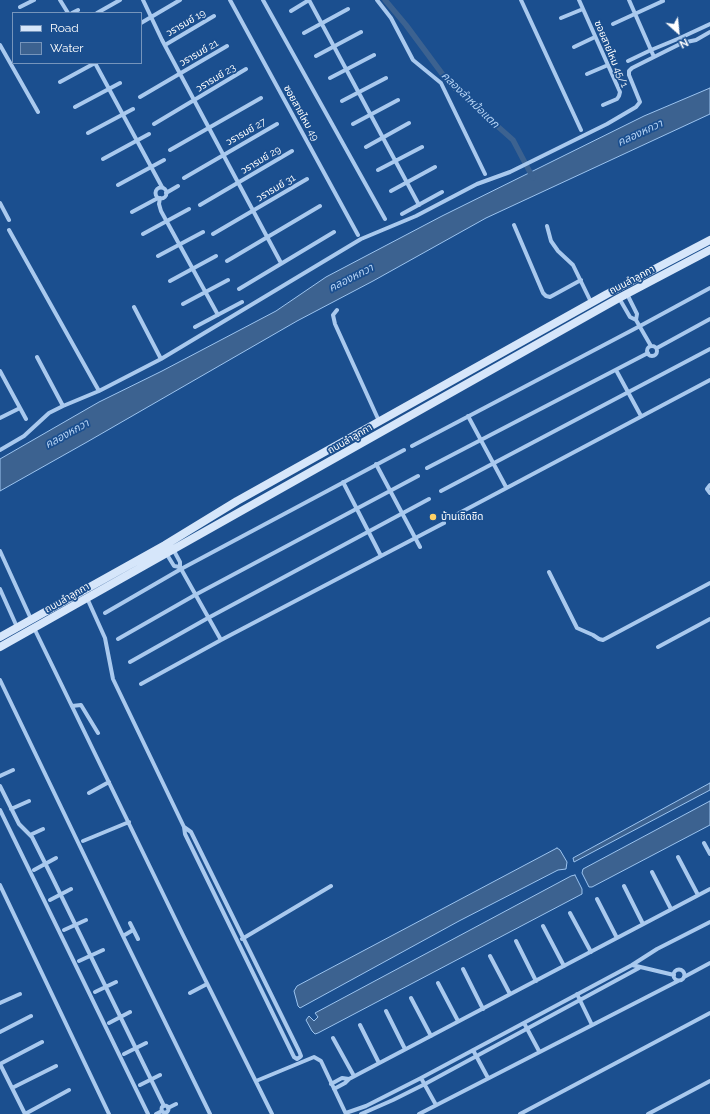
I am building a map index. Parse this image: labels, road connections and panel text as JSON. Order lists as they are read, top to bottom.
{
  "streets": {
    "main road": ["ถนนลำลูกกา"],
    "street": [
      "วรารมย์ 19",
      "วรารมย์ 21",
      "ซอยสายไหม 45/1",
      "วรารมย์ 23",
      "ซอยสายไหม 49",
      "วรารมย์ 27",
      "วรารมย์ 29",
      "วรารมย์ 31"
    ]
  },
  "water": ["คลองลำหม้อแตก", "คลองหกวา"],
  "places": ["บ้านเชิดชิด"],
  "legend": ["Road", "Water"],
  "north": "bottom right"
}
